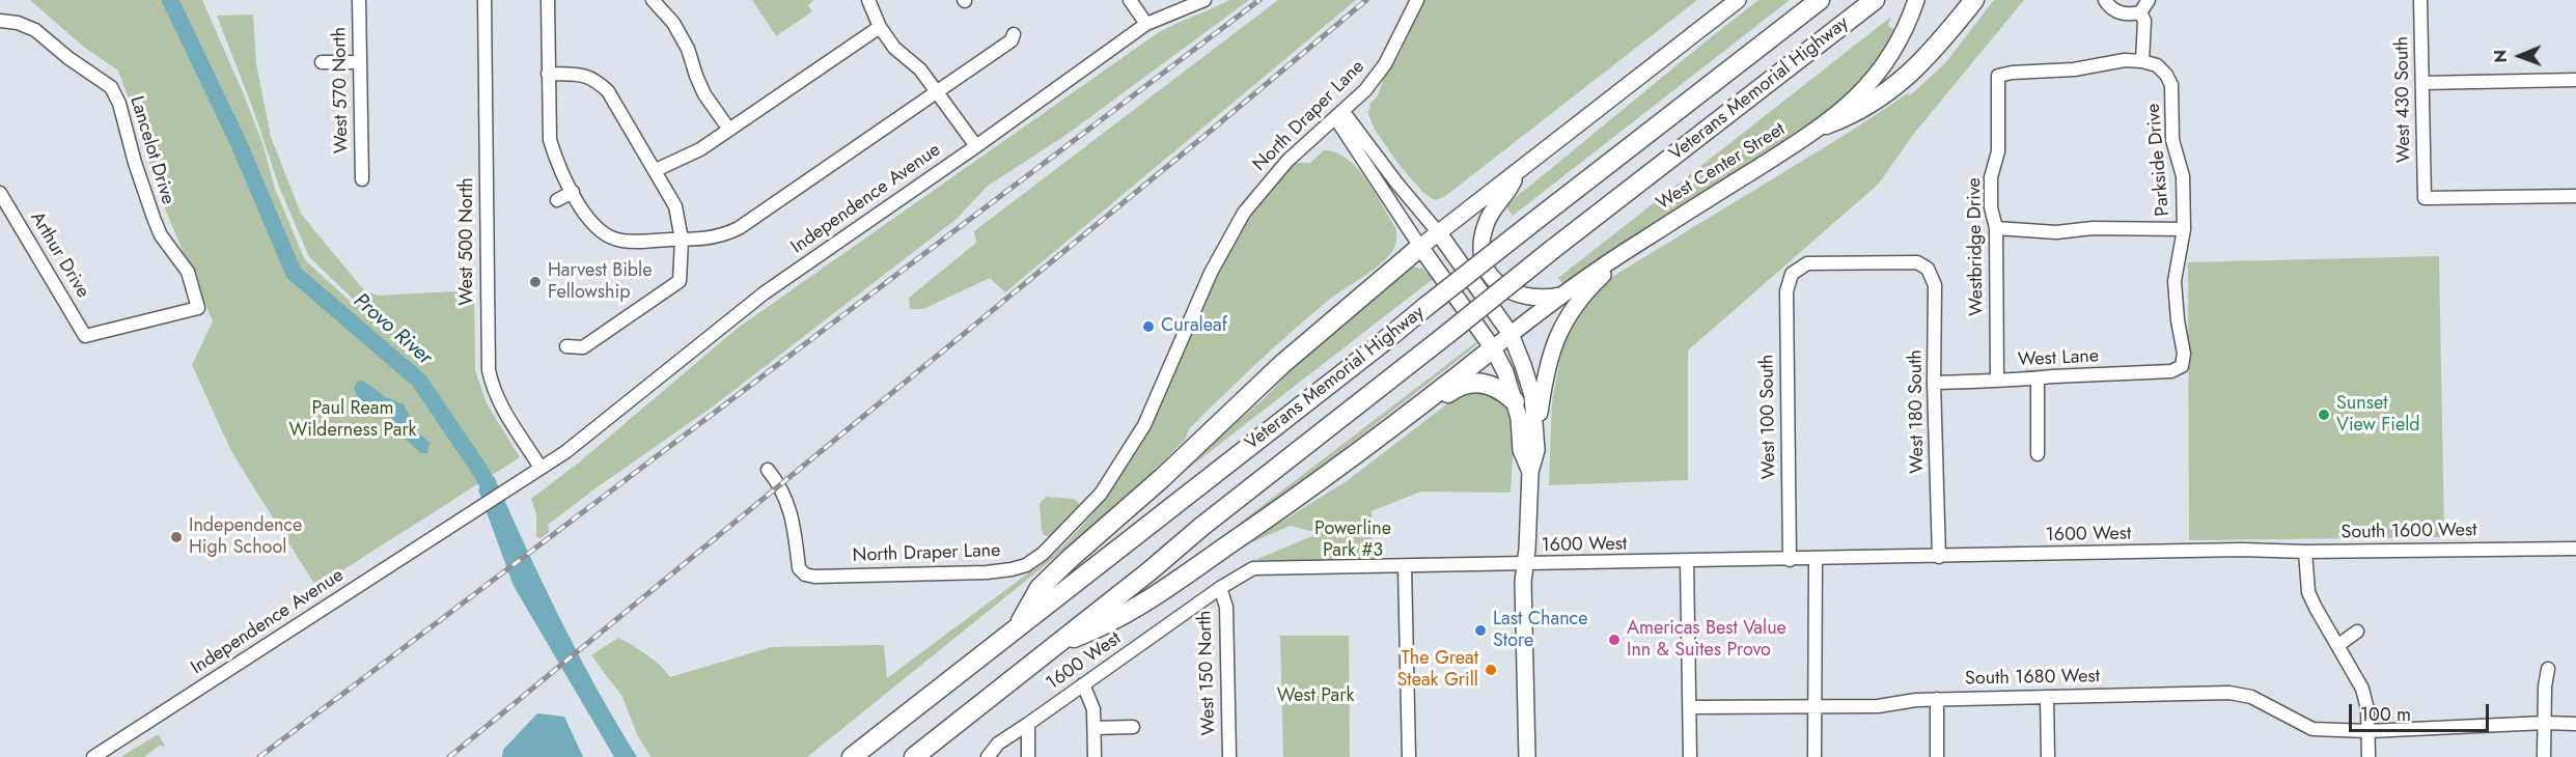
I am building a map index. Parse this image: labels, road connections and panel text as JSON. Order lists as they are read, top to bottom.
{
  "streets": {
    "highway": ["Veterans Memorial Highway"],
    "main road": ["West Center Street"],
    "street": [
      "West 570 North",
      "West 430 South",
      "North Draper Lane",
      "Lancelot Drive",
      "Parkside Drive",
      "Independence Avenue",
      "West 500 North",
      "Westbridge Drive",
      "Arthur Drive",
      "West Lane",
      "West 180 South",
      "West 100 South",
      "South 1600 West",
      "1600 West",
      "West 150 North",
      "South 1680 West"
    ]
  },
  "crossings": [
    ["Lancelot Drive", "Arthur Drive"],
    ["Parkside Drive", "Westbridge Drive"],
    ["Parkside Drive", "West Lane"],
    ["Independence Avenue", "West 500 North"],
    ["Westbridge Drive", "West Lane"],
    ["West Lane", "West 180 South"],
    ["West 180 South", "West 100 South"],
    ["West 180 South", "1600 West"],
    ["West 100 South", "1600 West"],
    ["South 1600 West", "1600 West"],
    ["1600 West", "West 150 North"]
  ],
  "water": ["Provo River"],
  "parks": ["Paul Ream Wilderness Park", "Powerline Park #3", "West Park"],
  "places": [
    "Harvest Bible Fellowship",
    "Curaleaf",
    "Sunset View Field",
    "Independence High School",
    "Last Chance Store",
    "Americas Best Value Inn & Suites Provo",
    "The Great Steak Grill"
  ],
  "scale_bar": "100 m",
  "north": "left"
}
